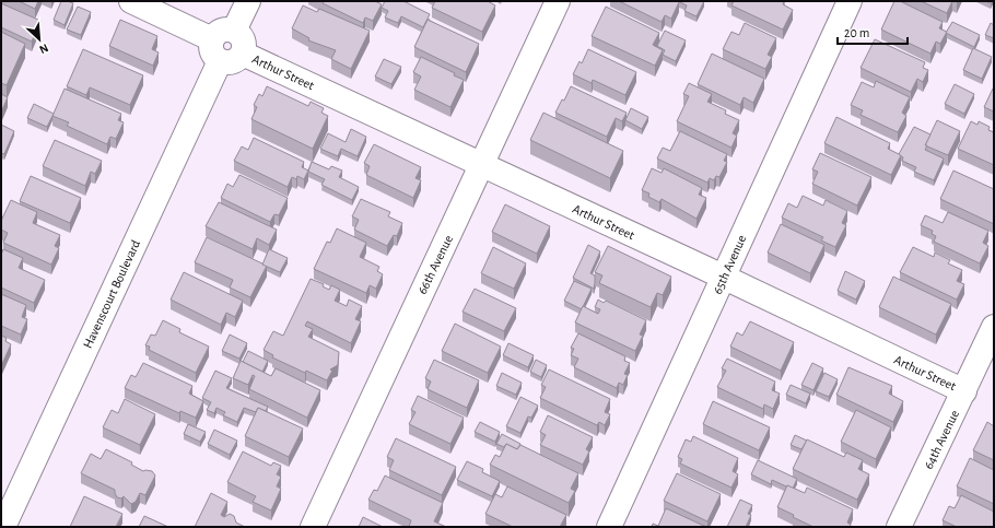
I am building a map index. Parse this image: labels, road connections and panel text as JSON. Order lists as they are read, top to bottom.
{
  "streets": {
    "street": [
      "Arthur Street",
      "66th Avenue",
      "65th Avenue",
      "Havenscourt Boulevard",
      "64th Avenue"
    ]
  },
  "crossings": [
    ["Arthur Street", "66th Avenue"],
    ["Arthur Street", "65th Avenue"],
    ["Arthur Street", "Havenscourt Boulevard"],
    ["Arthur Street", "64th Avenue"]
  ],
  "scale_bar": "20 m",
  "north": "bottom right"
}
